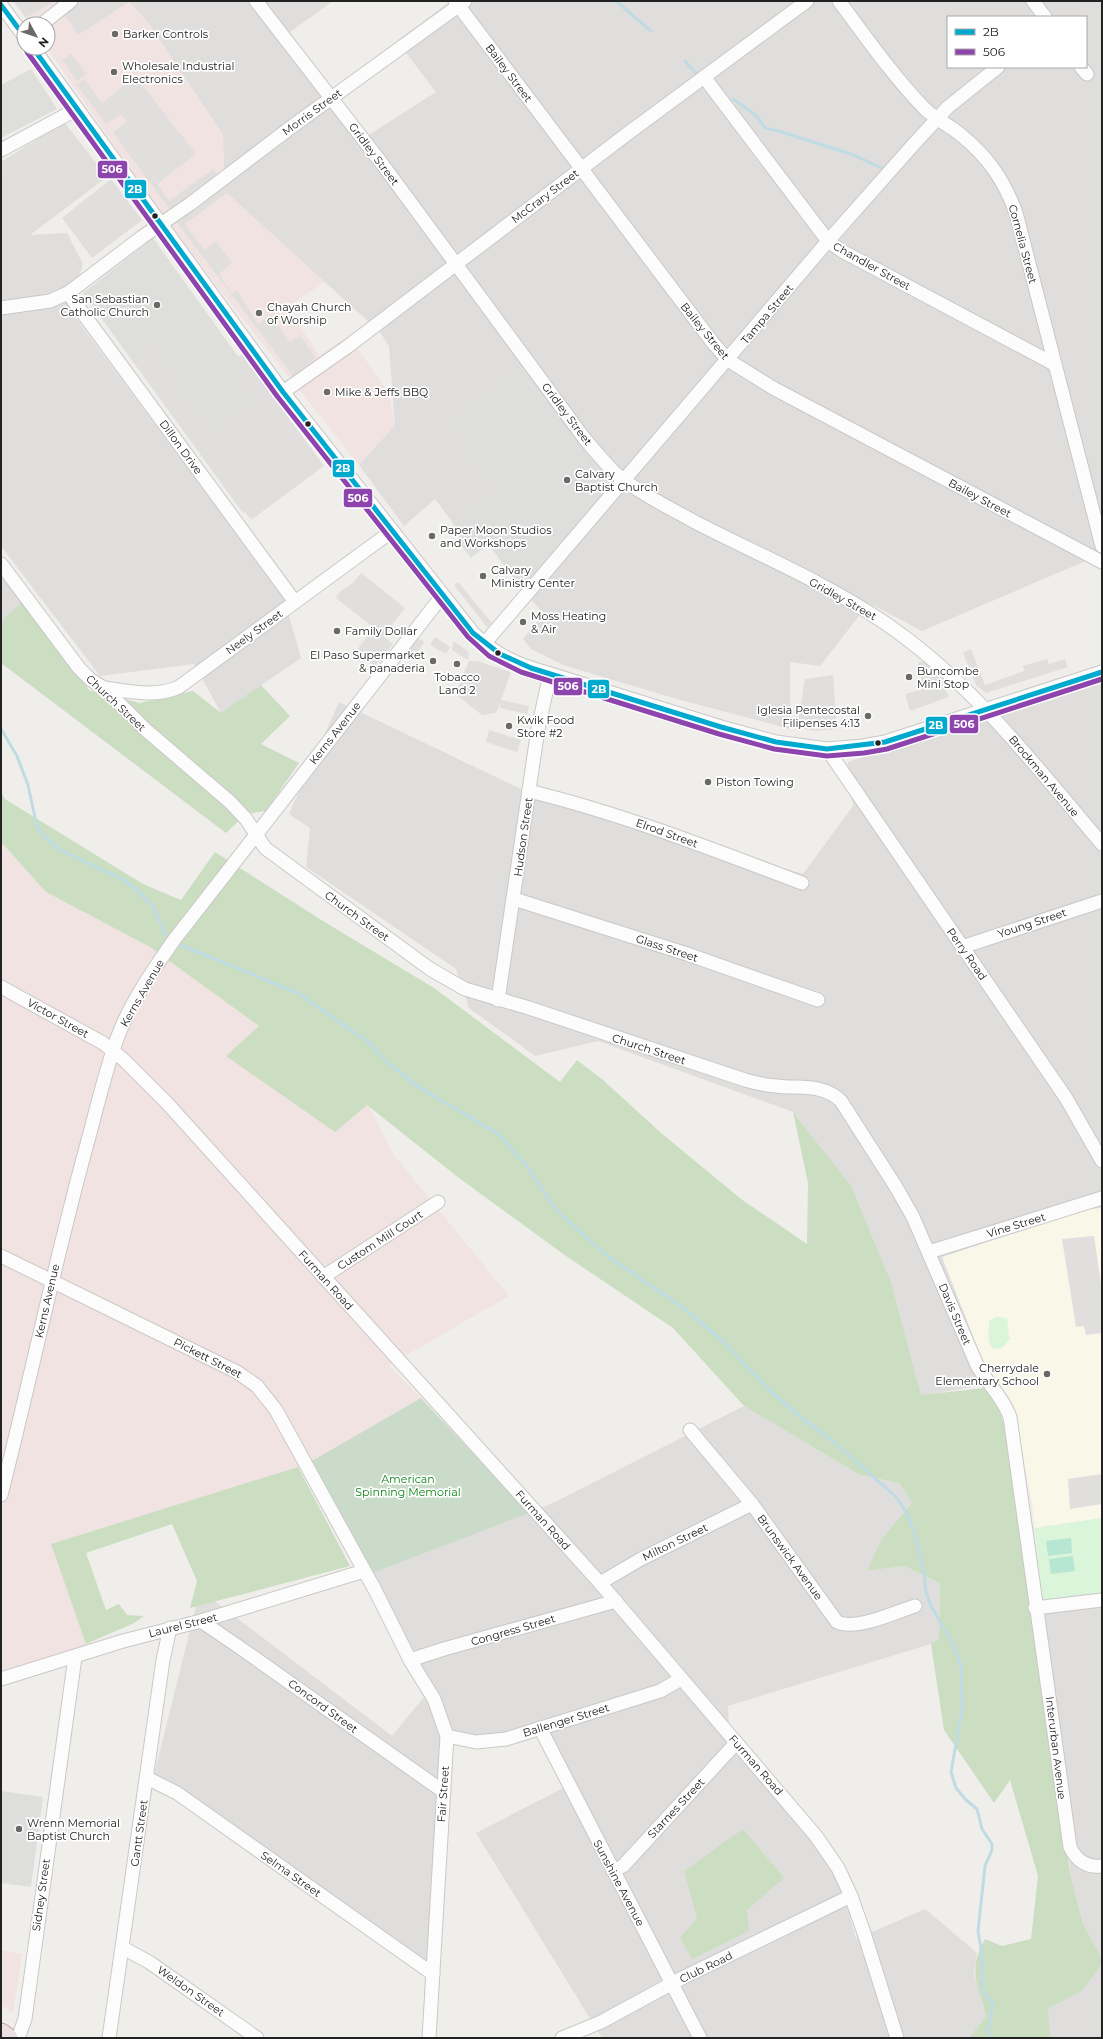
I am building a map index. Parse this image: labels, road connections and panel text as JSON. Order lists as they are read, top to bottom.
{
  "streets": {
    "street": [
      "Bailey Street",
      "Morris Street",
      "Gridley Street",
      "McCrary Street",
      "Cornelia Street",
      "Chandler Street",
      "Tampa Street",
      "Dillon Drive",
      "Neely Street",
      "Church Street",
      "Kerns Avenue",
      "Brockman Avenue",
      "Elrod Street",
      "Hudson Street",
      "Young Street",
      "Glass Street",
      "Perry Road",
      "Victor Street",
      "Vine Street",
      "Custom Mill Court",
      "Furman Road",
      "Davis Street",
      "Pickett Street",
      "Milton Street",
      "Brunswick Avenue",
      "Laurel Street",
      "Congress Street",
      "Concord Street",
      "Ballenger Street",
      "Interurban Avenue",
      "Fair Street",
      "Starnes Street",
      "Gantt Street",
      "Selma Street",
      "Sunshine Avenue",
      "Sidney Street",
      "Club Road",
      "Weldon Street"
    ]
  },
  "crossings": [
    ["Bailey Street", "Morris Street"],
    ["Bailey Street", "McCrary Street"],
    ["Bailey Street", "Tampa Street"],
    ["Morris Street", "Gridley Street"],
    ["Morris Street", "Dillon Drive"],
    ["Gridley Street", "McCrary Street"],
    ["Gridley Street", "Tampa Street"],
    ["Gridley Street", "Brockman Avenue"],
    ["McCrary Street", "Chandler Street"],
    ["Cornelia Street", "Chandler Street"],
    ["Cornelia Street", "Tampa Street"],
    ["Chandler Street", "Tampa Street"],
    ["Dillon Drive", "Neely Street"],
    ["Neely Street", "Church Street"],
    ["Church Street", "Kerns Avenue"],
    ["Church Street", "Hudson Street"],
    ["Church Street", "Davis Street"],
    ["Kerns Avenue", "Victor Street"],
    ["Kerns Avenue", "Furman Road"],
    ["Kerns Avenue", "Pickett Street"],
    ["Elrod Street", "Hudson Street"],
    ["Hudson Street", "Glass Street"],
    ["Young Street", "Perry Road"],
    ["Victor Street", "Furman Road"],
    ["Vine Street", "Davis Street"],
    ["Custom Mill Court", "Furman Road"],
    ["Furman Road", "Milton Street"],
    ["Furman Road", "Congress Street"],
    ["Furman Road", "Ballenger Street"],
    ["Furman Road", "Starnes Street"],
    ["Furman Road", "Club Road"],
    ["Davis Street", "Interurban Avenue"],
    ["Pickett Street", "Laurel Street"],
    ["Pickett Street", "Fair Street"],
    ["Milton Street", "Brunswick Avenue"],
    ["Laurel Street", "Concord Street"],
    ["Laurel Street", "Fair Street"],
    ["Laurel Street", "Gantt Street"],
    ["Laurel Street", "Sidney Street"],
    ["Congress Street", "Fair Street"],
    ["Concord Street", "Fair Street"],
    ["Ballenger Street", "Fair Street"],
    ["Ballenger Street", "Sunshine Avenue"],
    ["Fair Street", "Selma Street"],
    ["Starnes Street", "Sunshine Avenue"],
    ["Gantt Street", "Selma Street"],
    ["Gantt Street", "Weldon Street"],
    ["Sunshine Avenue", "Club Road"]
  ],
  "parks": ["American Spinning Memorial"],
  "places": [
    "Barker Controls",
    "Wholesale Industrial Electronics",
    "San Sebastian Catholic Church",
    "Chayah Church of Worship",
    "Mike & Jeffs BBQ",
    "Calvary Baptist Church",
    "Paper Moon Studios and Workshops",
    "Calvary Ministry Center",
    "Moss Heating & Air",
    "Family Dollar",
    "El Paso Supermarket & panaderia",
    "Tobacco Land 2",
    "Buncombe Mini Stop",
    "Iglesia Pentecostal Filipenses 4:13",
    "Kwik Food Store #2",
    "Piston Towing",
    "Cherrydale Elementary School",
    "Wrenn Memorial Baptist Church"
  ],
  "lines": ["transit line 2B", "transit line 506"],
  "legend": ["2B", "506"],
  "north": "bottom right"
}
